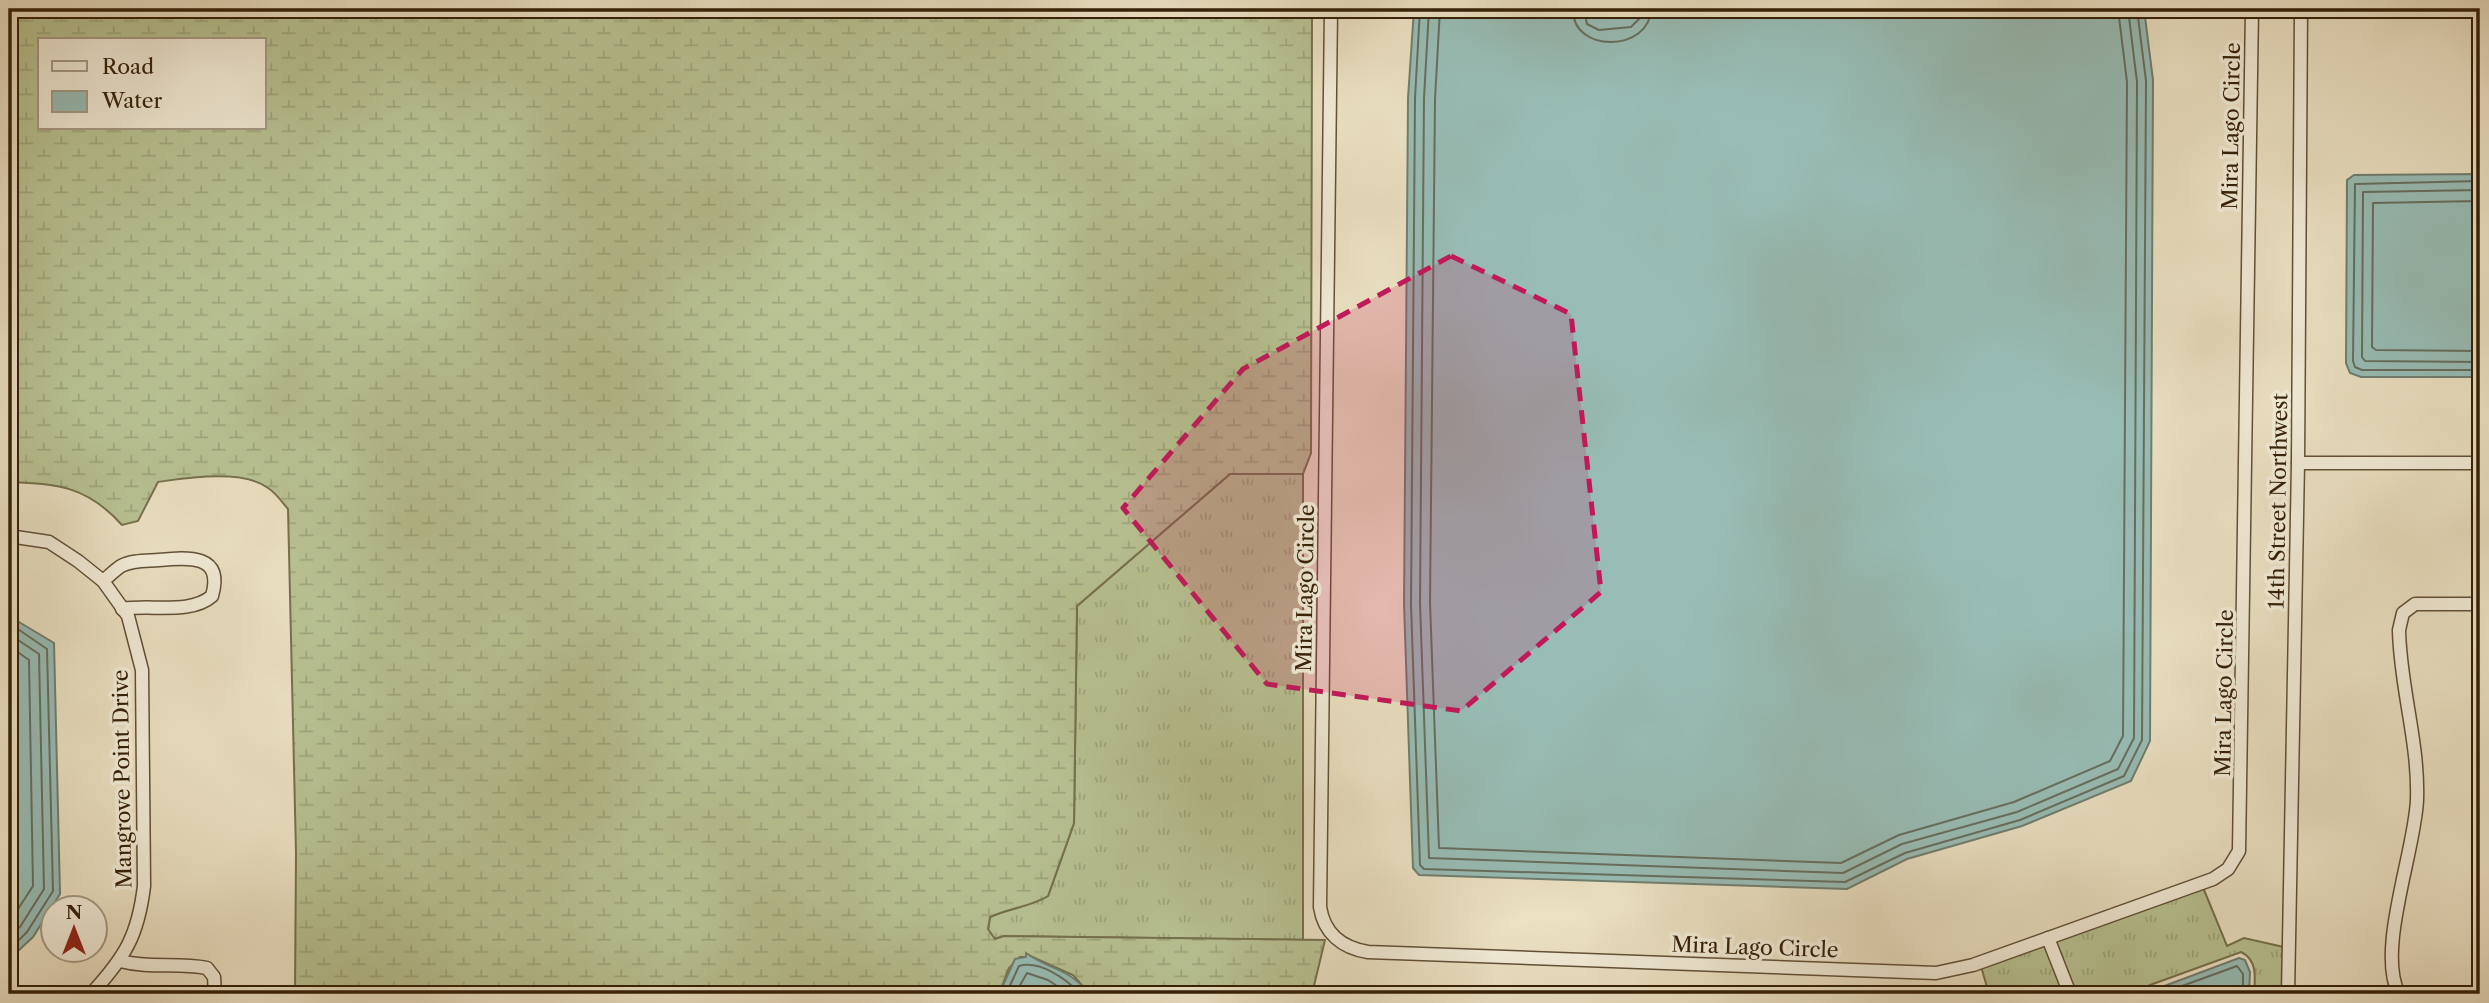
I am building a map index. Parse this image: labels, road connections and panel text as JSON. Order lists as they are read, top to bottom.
{
  "streets": {
    "street": ["Mira Lago Circle", "14th Street Northwest", "Mangrove Point Drive"]
  },
  "legend": ["Road", "Water"],
  "north": "top"
}
